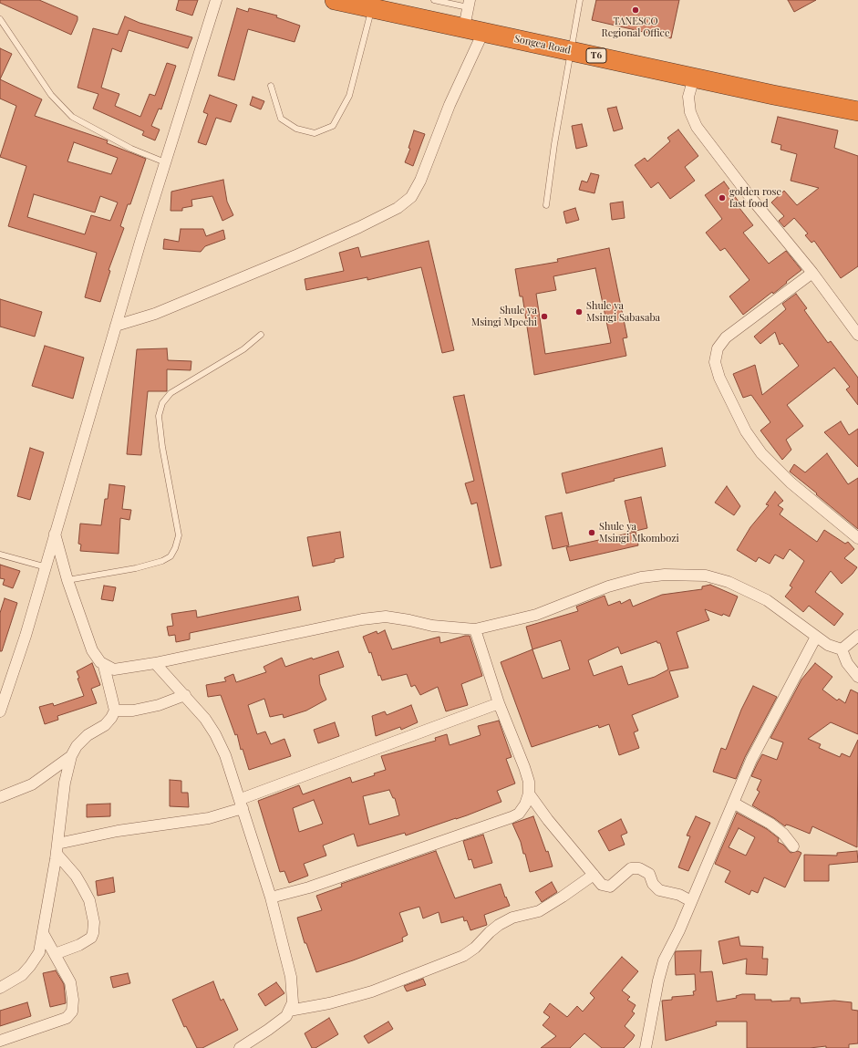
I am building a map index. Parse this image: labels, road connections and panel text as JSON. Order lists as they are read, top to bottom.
{
  "streets": {
    "highway": ["Songea Road", "T6"]
  },
  "places": [
    "TANESCO Regional Office",
    "golden rose fast food",
    "Shule ya Msingi Sabasaba",
    "Shule ya Msingi Mpechi",
    "Shule ya Msingi Mkombozi"
  ]
}
